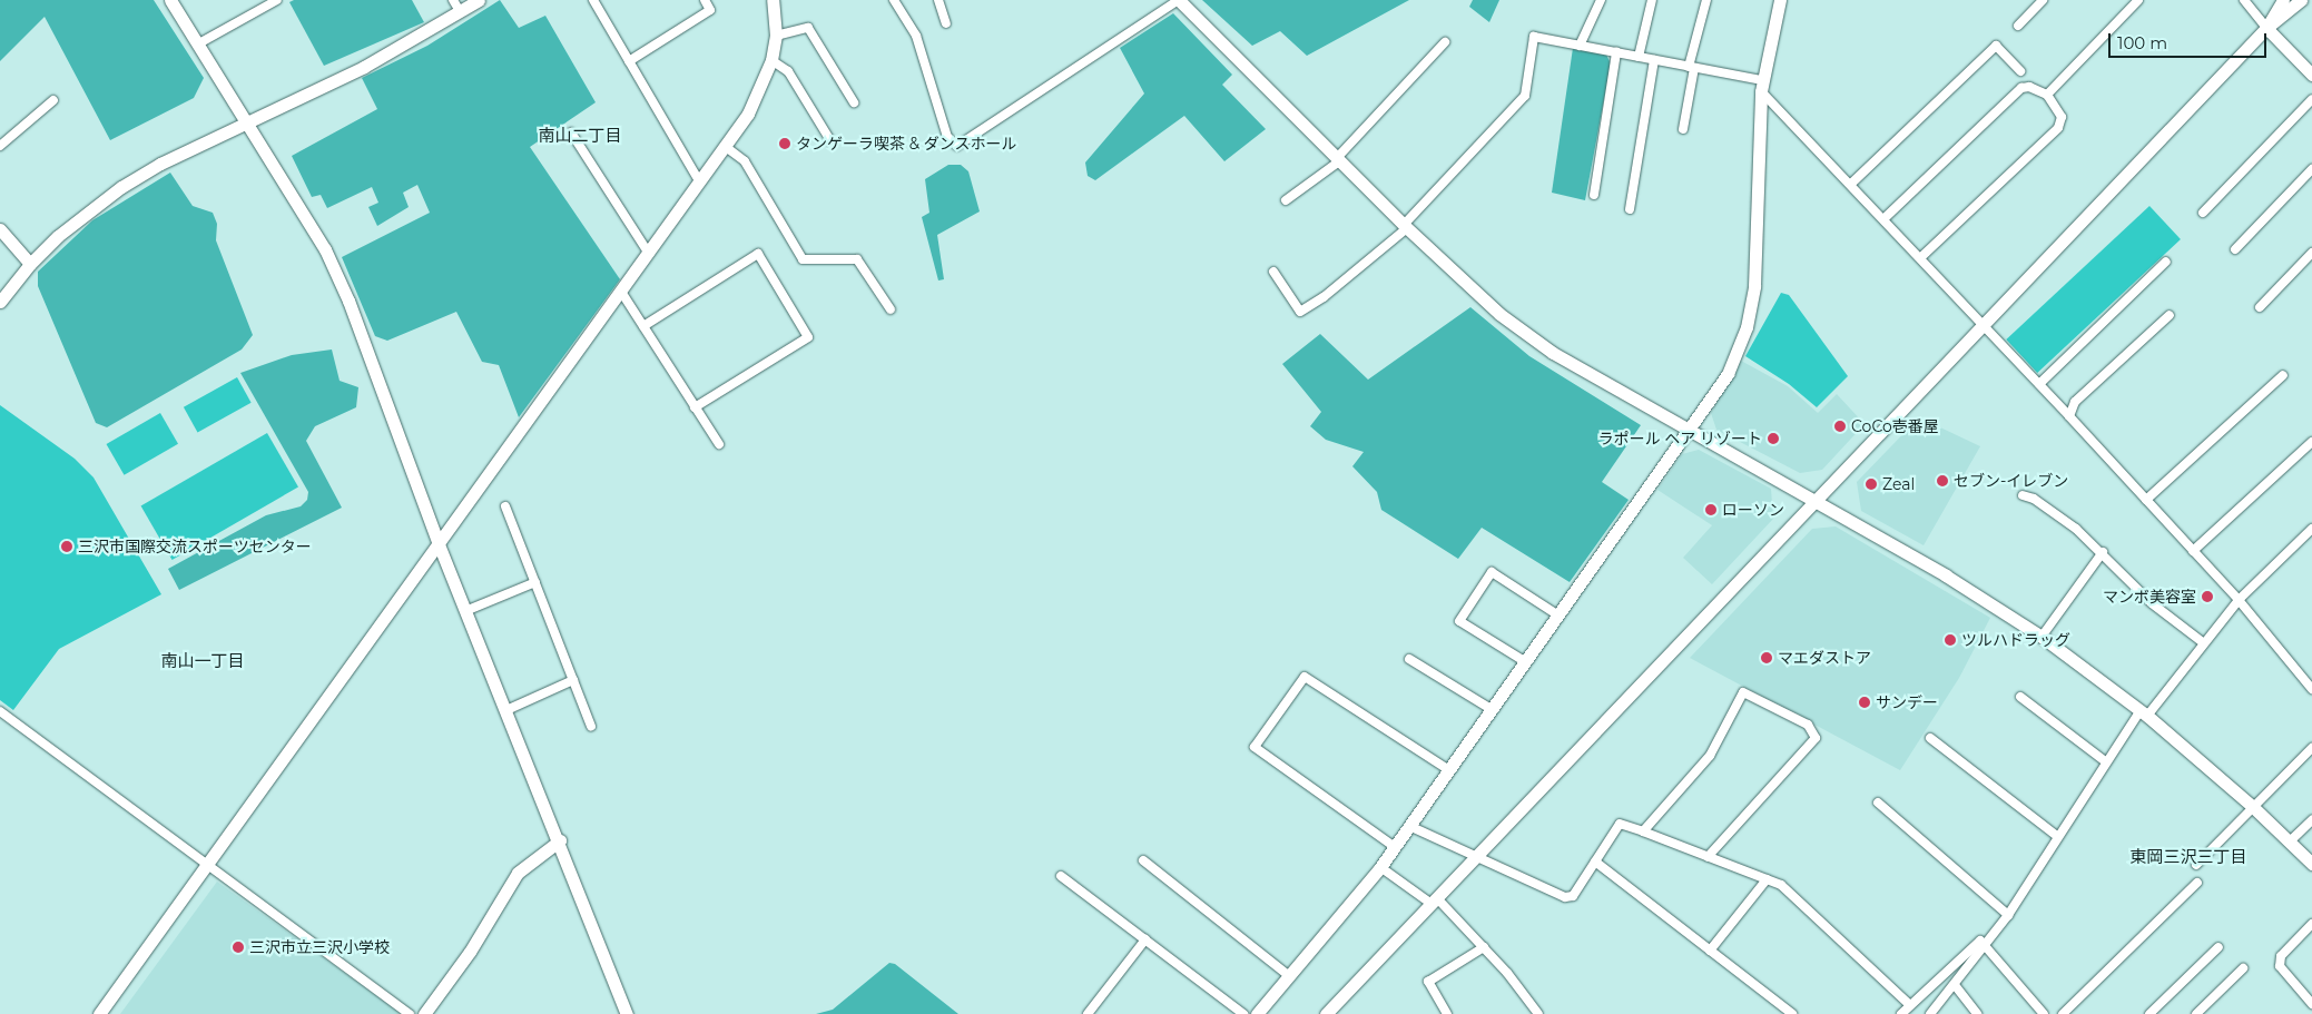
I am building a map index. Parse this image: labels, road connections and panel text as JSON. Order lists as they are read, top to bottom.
{
  "districts": ["南山二丁目", "南山一丁目", "東岡三沢三丁目"],
  "places": [
    "タンゲーラ喫茶 & ダンスホール",
    "CoCo壱番屋",
    "ラポール ヘア リゾート",
    "セブン-イレブン",
    "Zeal",
    "ローソン",
    "三沢市国際交流スポーツセンター",
    "マンボ美容室",
    "ツルハドラッグ",
    "マエダストア",
    "サンデー",
    "三沢市立三沢小学校"
  ],
  "scale_bar": "100 m"
}
